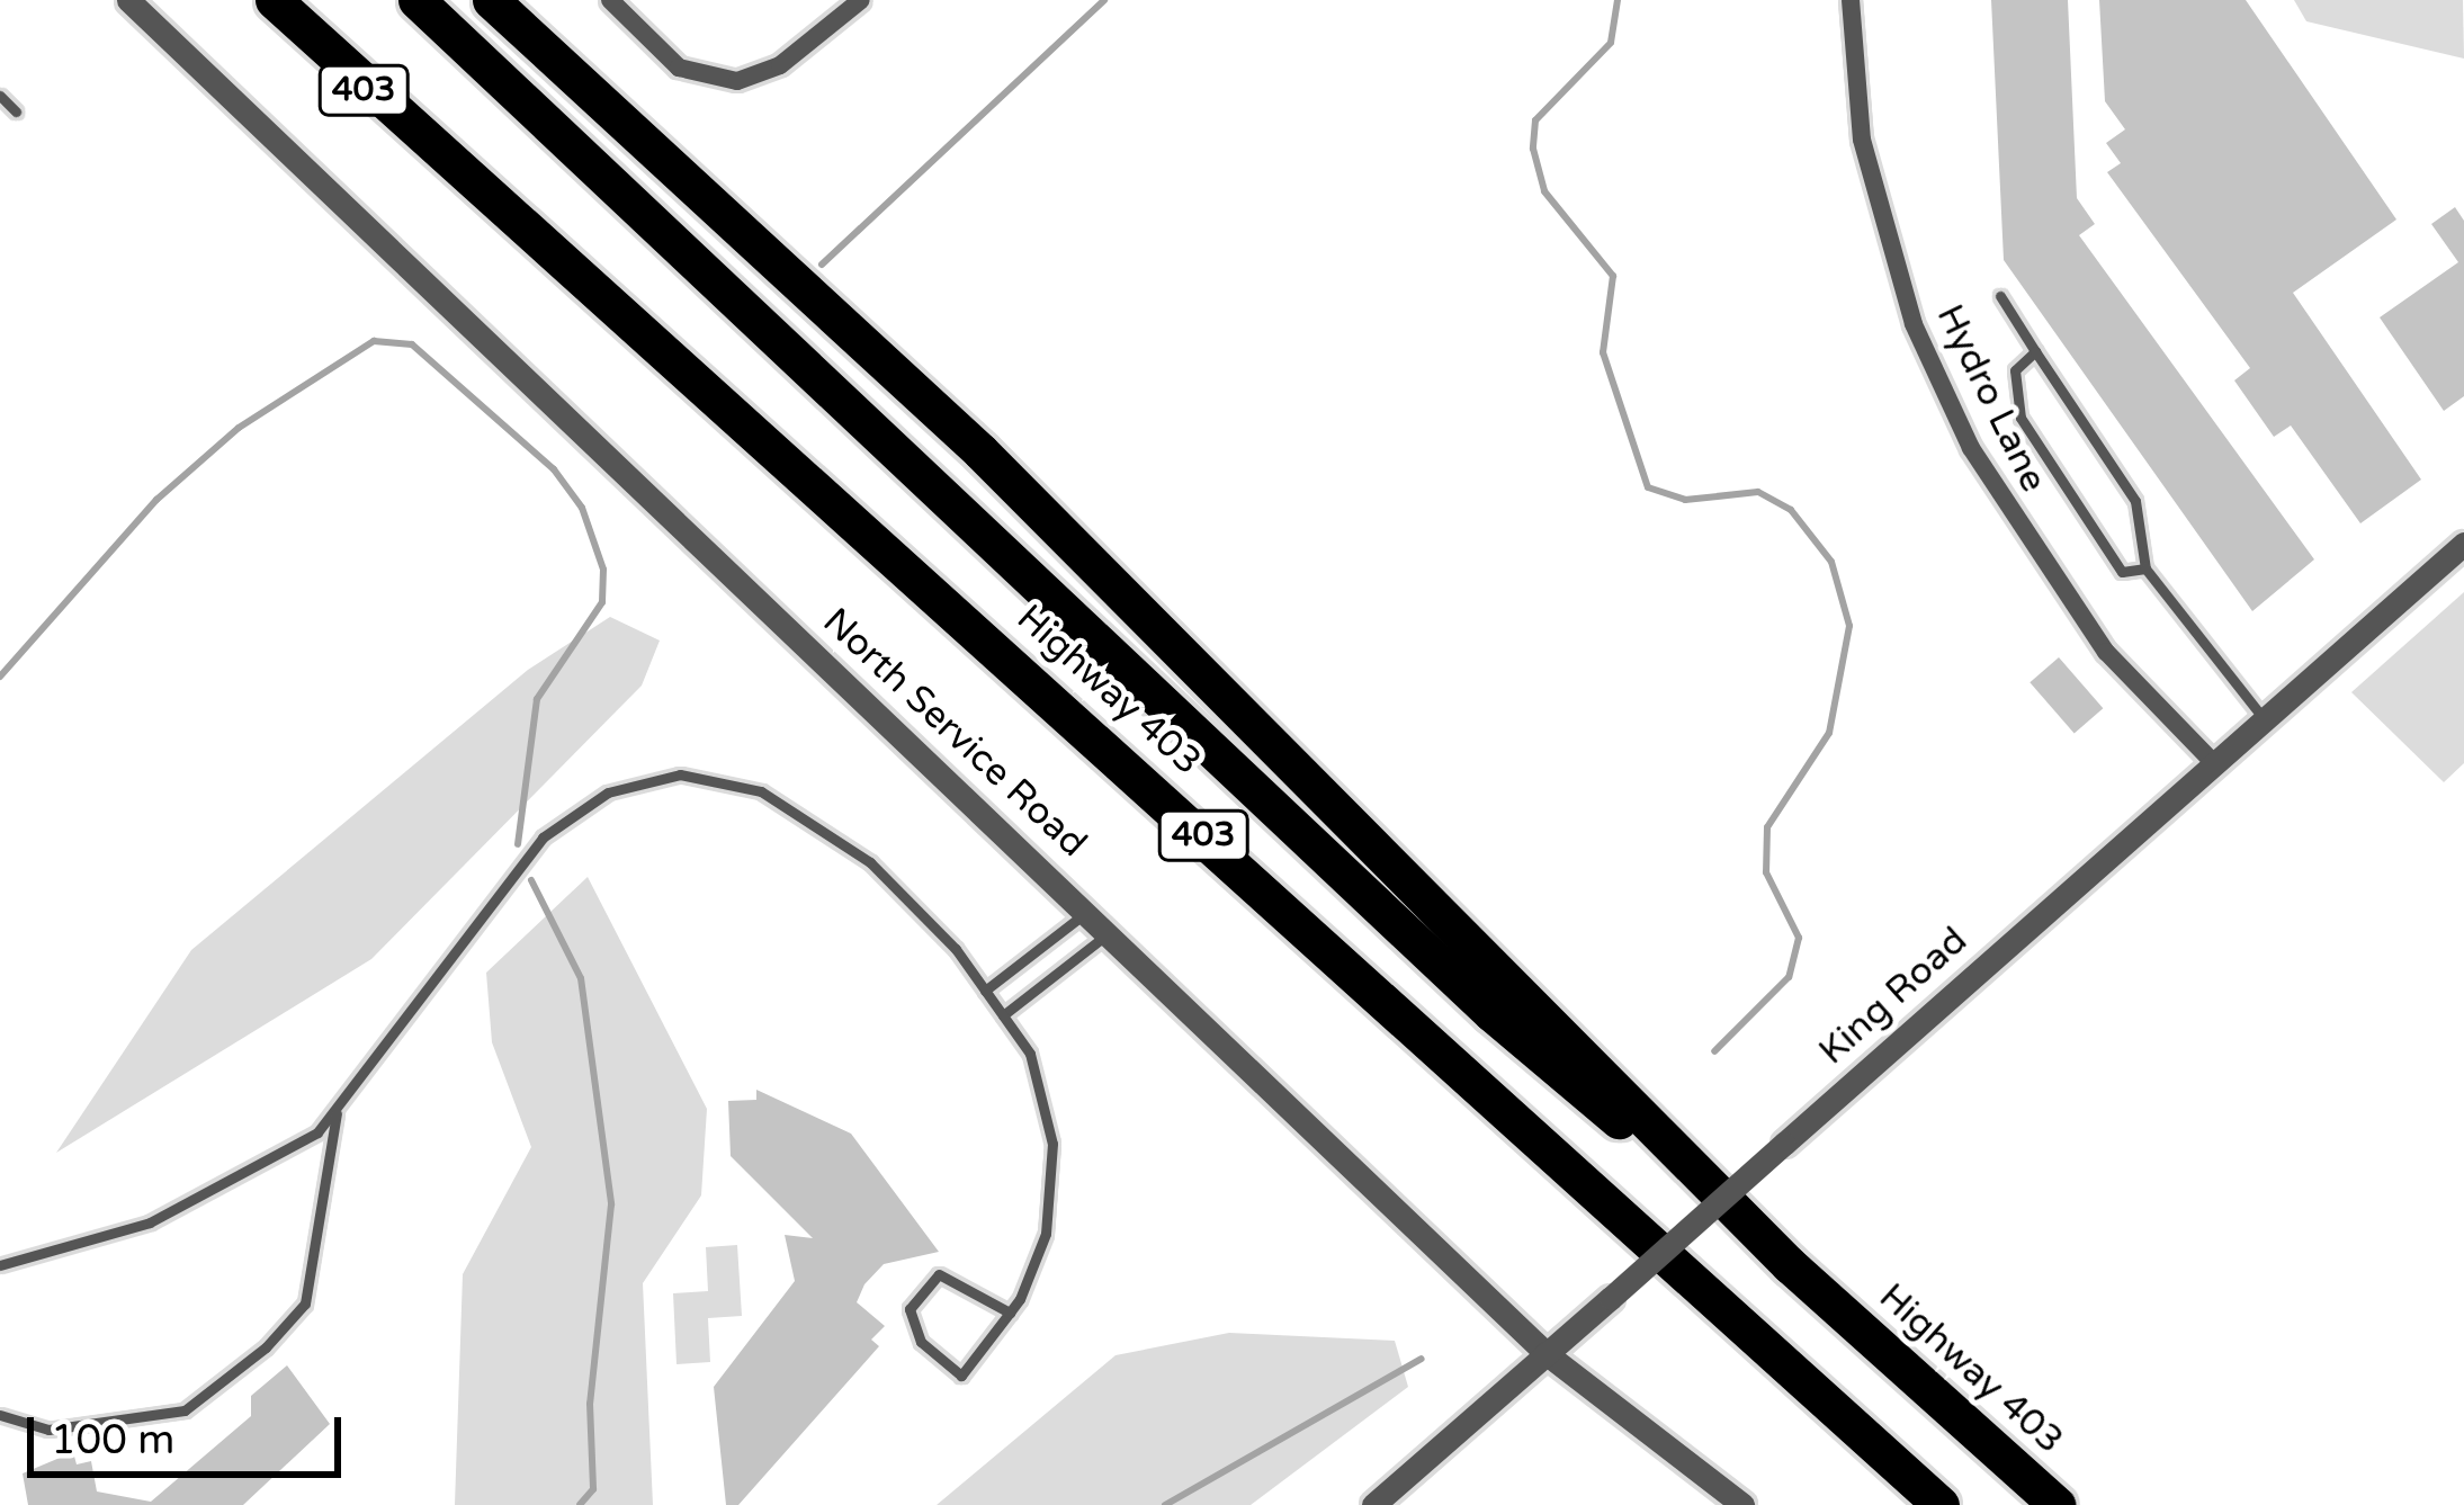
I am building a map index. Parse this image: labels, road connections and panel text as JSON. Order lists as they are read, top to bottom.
{
  "streets": {
    "highway": ["403", "Highway 403"],
    "street": ["Hydro Lane", "North Service Road", "King Road"]
  },
  "crossings": [
    ["Hydro Lane", "King Road"],
    ["North Service Road", "King Road"]
  ],
  "scale_bar": "100 m"
}
